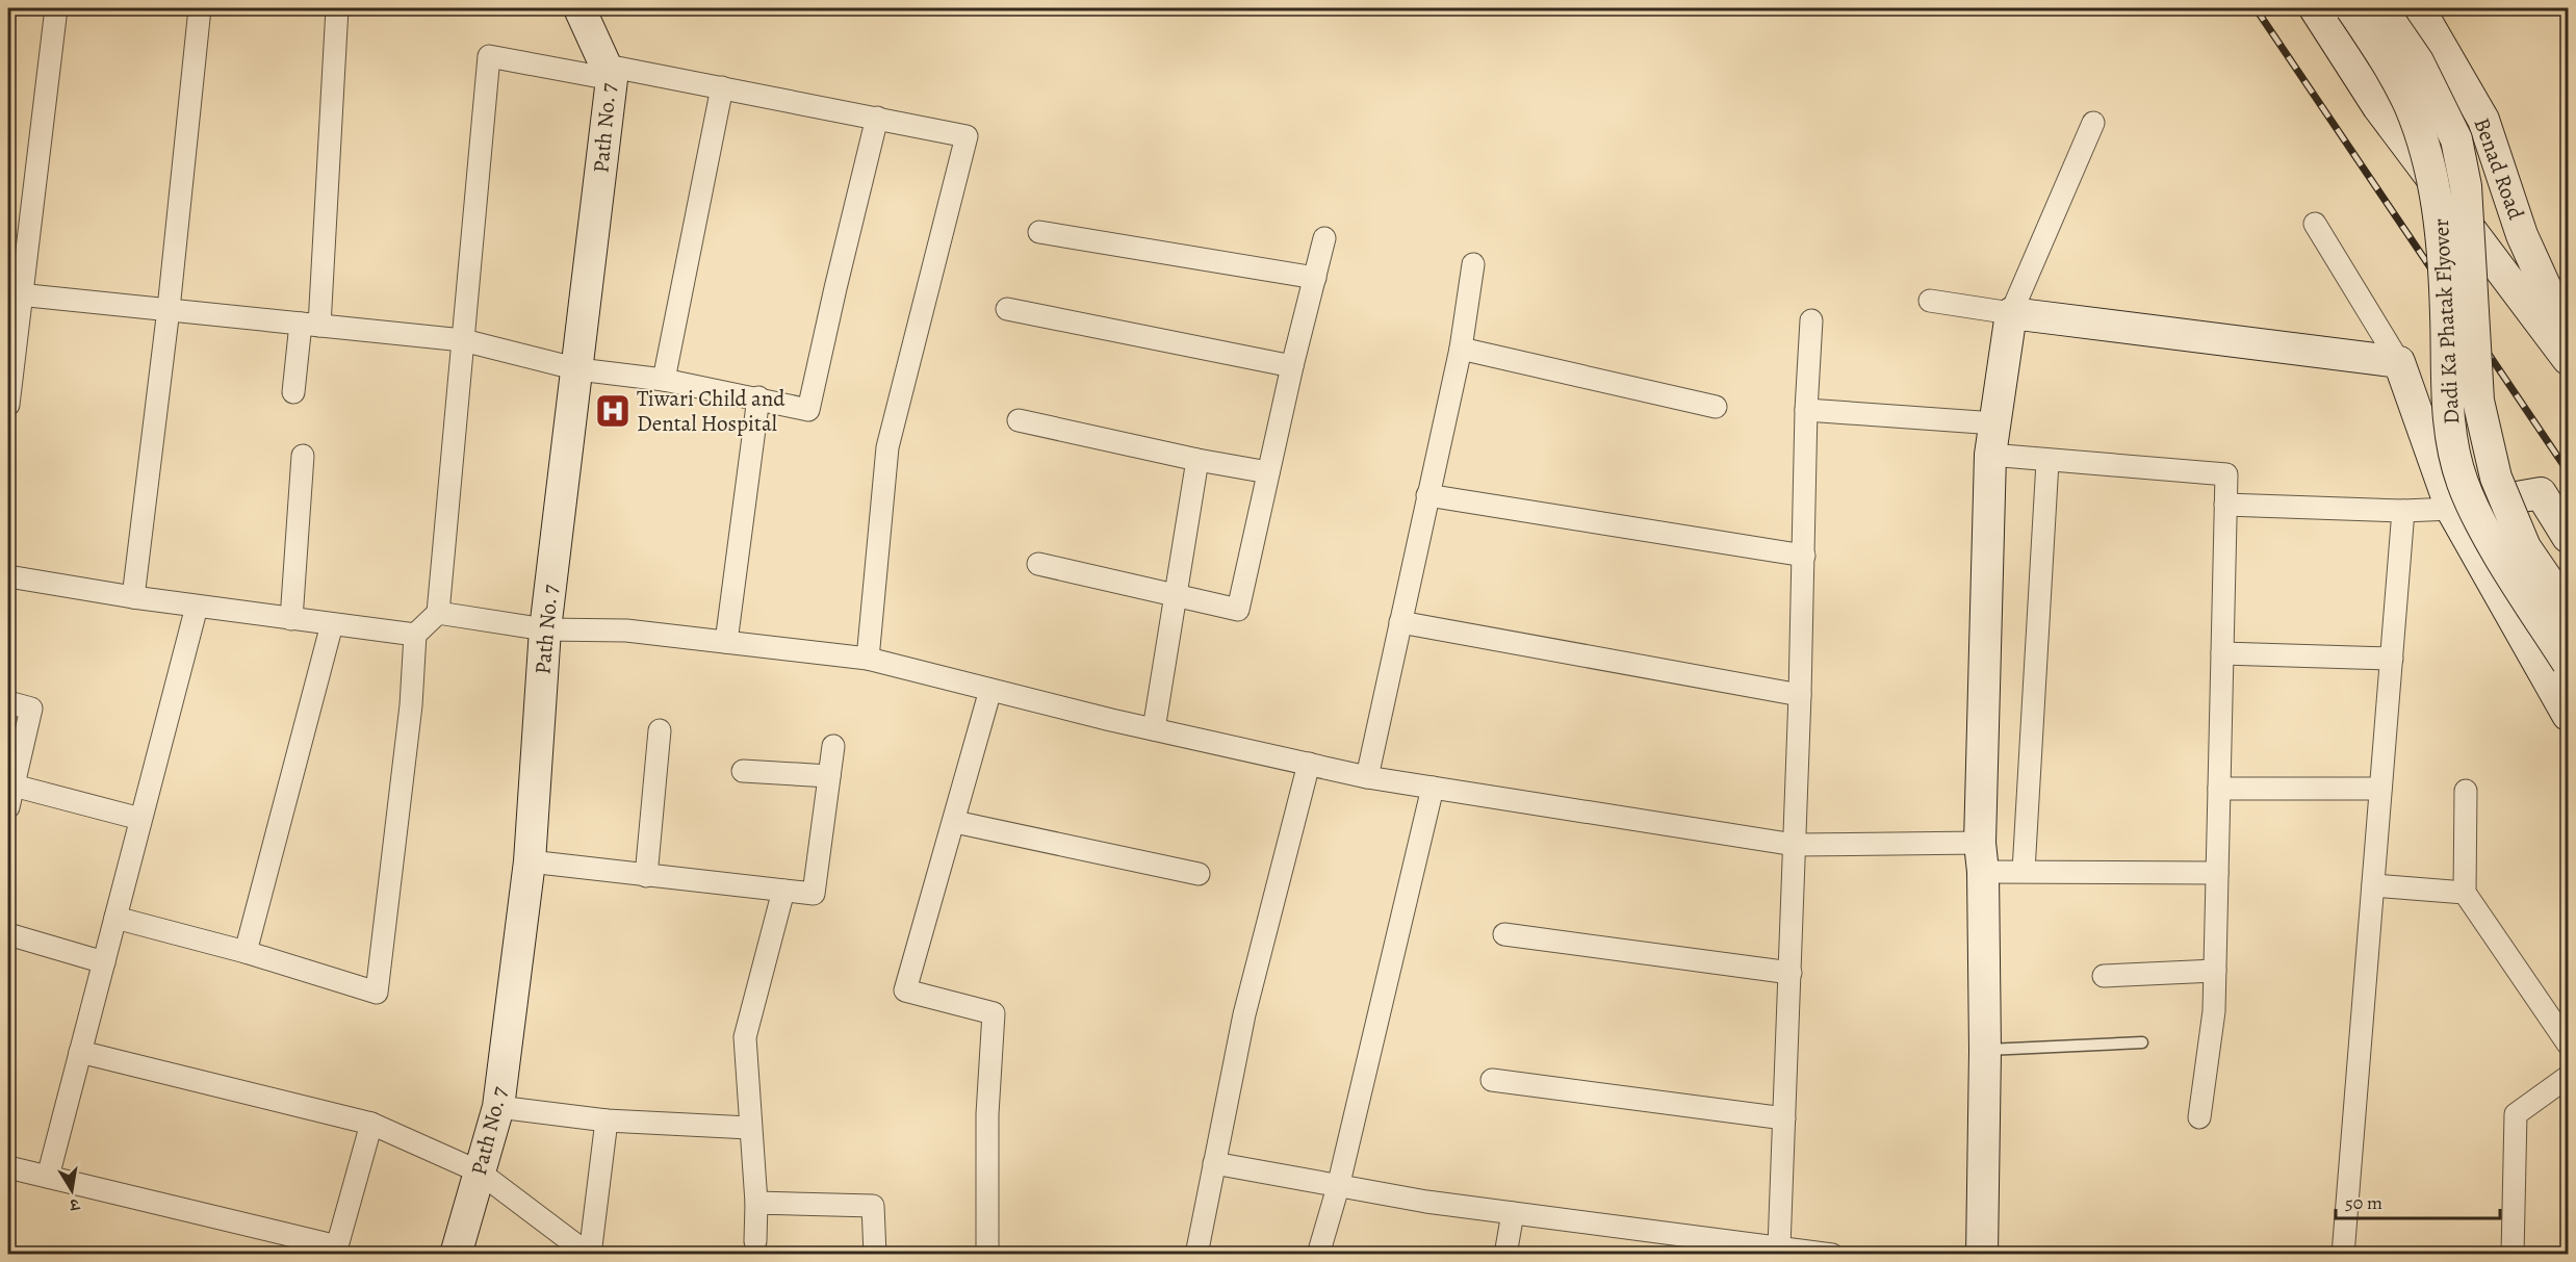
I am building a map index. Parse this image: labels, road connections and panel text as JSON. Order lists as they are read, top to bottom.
{
  "streets": {
    "street": ["Path No. 7", "Benad Road", "Dadi Ka Phatak Flyover"]
  },
  "places": {
    "hospital": ["Tiwari Child and Dental Hospital"]
  },
  "scale_bar": "50 m",
  "north": "bottom"
}
